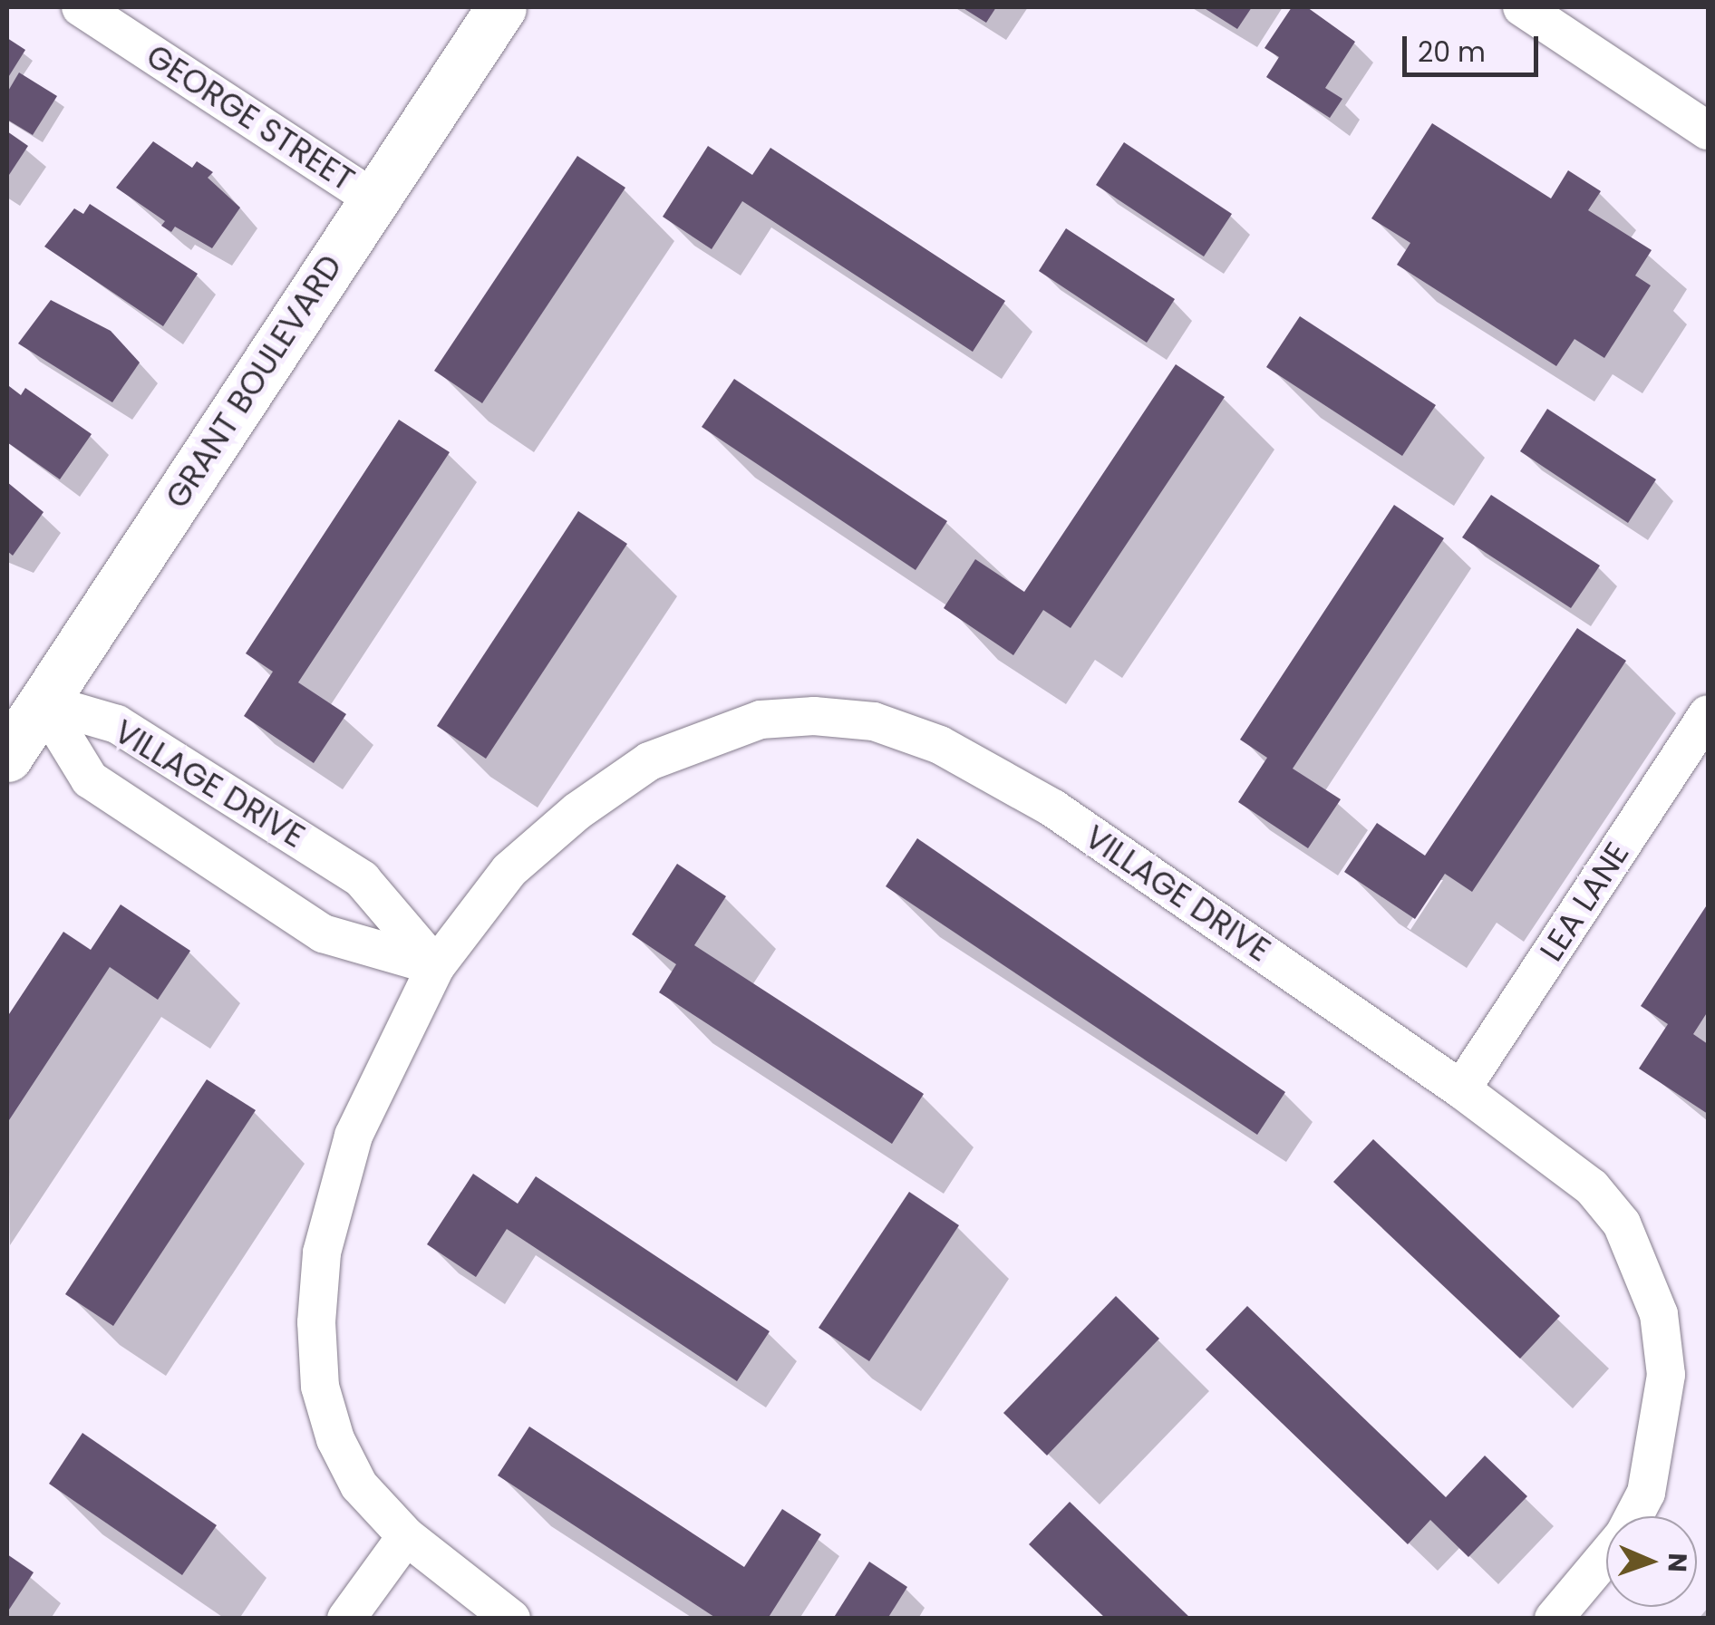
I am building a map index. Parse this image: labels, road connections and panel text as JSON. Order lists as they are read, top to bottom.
{
  "streets": {
    "street": [
      "GEORGE STREET",
      "GRANT BOULEVARD",
      "VILLAGE DRIVE",
      "LEA LANE"
    ]
  },
  "crossings": [
    ["GEORGE STREET", "GRANT BOULEVARD"],
    ["GRANT BOULEVARD", "VILLAGE DRIVE"],
    ["VILLAGE DRIVE", "LEA LANE"]
  ],
  "scale_bar": "20 m",
  "north": "right"
}
